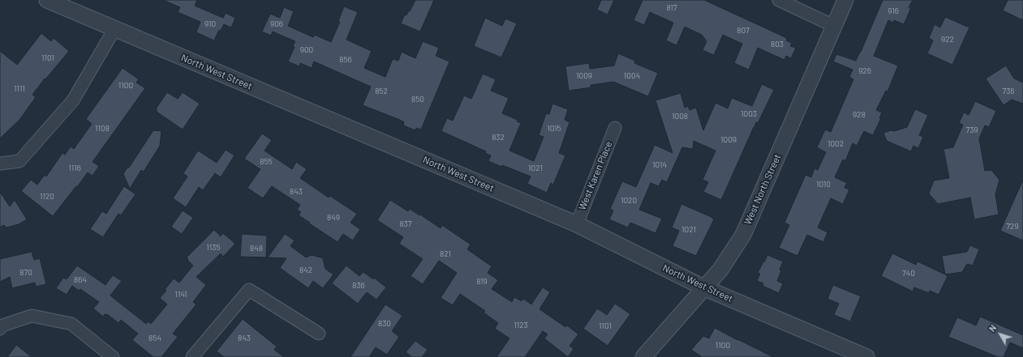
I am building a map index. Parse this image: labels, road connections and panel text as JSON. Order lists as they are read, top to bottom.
{
  "streets": {
    "street": ["North West Street", "West Karen Place", "West North Street"]
  },
  "crossings": [
    ["North West Street", "West Karen Place"],
    ["North West Street", "West North Street"]
  ],
  "house_numbers": [
    "817",
    "916",
    "910",
    "906",
    "807",
    "922",
    "803",
    "900",
    "1101",
    "856",
    "926",
    "1009",
    "1004",
    "1100",
    "1111",
    "852",
    "736",
    "850",
    "1003",
    "928",
    "1008",
    "1108",
    "1015",
    "739",
    "832",
    "1009",
    "1002",
    "855",
    "1014",
    "1116",
    "1021",
    "1010",
    "843",
    "1120",
    "1020",
    "849",
    "837",
    "729",
    "1021",
    "1135",
    "848",
    "821",
    "842",
    "870",
    "740",
    "864",
    "819",
    "836",
    "1141",
    "830",
    "1123",
    "1101",
    "854",
    "843",
    "1100"
  ],
  "north": "top left"
}
